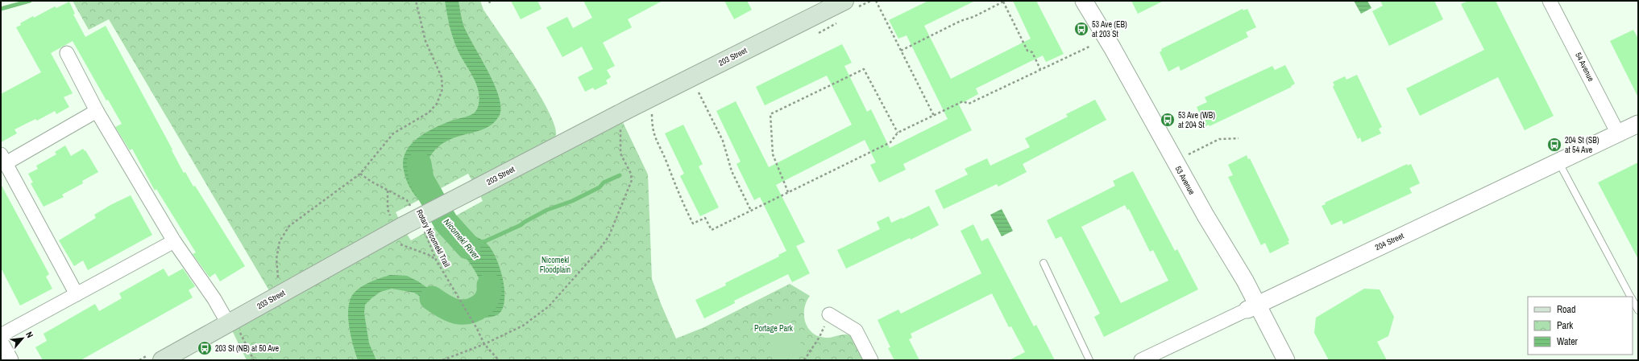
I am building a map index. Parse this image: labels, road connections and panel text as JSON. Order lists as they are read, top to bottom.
{
  "streets": {
    "main road": ["203 Street"],
    "street": ["54 Avenue", "53 Avenue", "204 Street"],
    "path": ["Rotary Nicomekl Trail"]
  },
  "crossings": [
    ["54 Avenue", "204 Street"],
    ["53 Avenue", "204 Street"]
  ],
  "water": ["Nicomekl River"],
  "parks": ["Nicomekl Floodplain", "Portage Park"],
  "places": {
    "bus stop": [
      "53 Ave (EB) at 203 St",
      "53 Ave (WB) at 204 St",
      "204 St (SB) at 54 Ave",
      "203 St (NB) at 50 Ave"
    ]
  },
  "legend": ["Road", "Park", "Water"],
  "north": "top right"
}
